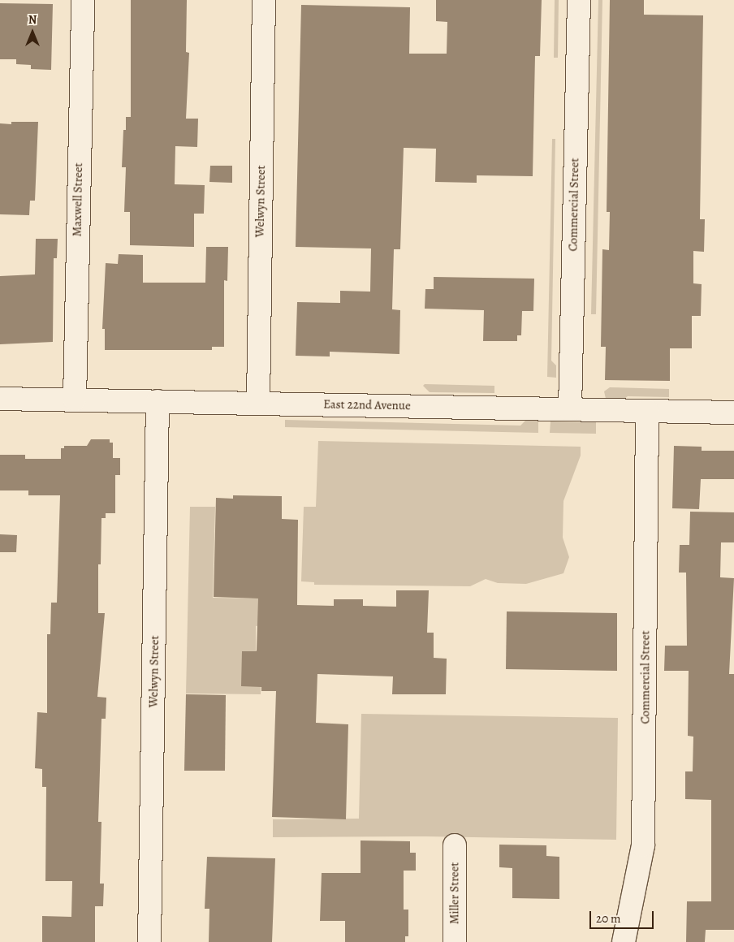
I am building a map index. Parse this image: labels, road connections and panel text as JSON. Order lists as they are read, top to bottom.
{
  "streets": {
    "street": [
      "Maxwell Street",
      "Welwyn Street",
      "Commercial Street",
      "East 22nd Avenue",
      "Miller Street"
    ]
  },
  "crossings": [
    ["Maxwell Street", "East 22nd Avenue"],
    ["Welwyn Street", "East 22nd Avenue"],
    ["Commercial Street", "East 22nd Avenue"]
  ],
  "scale_bar": "20 m",
  "north": "top"
}
